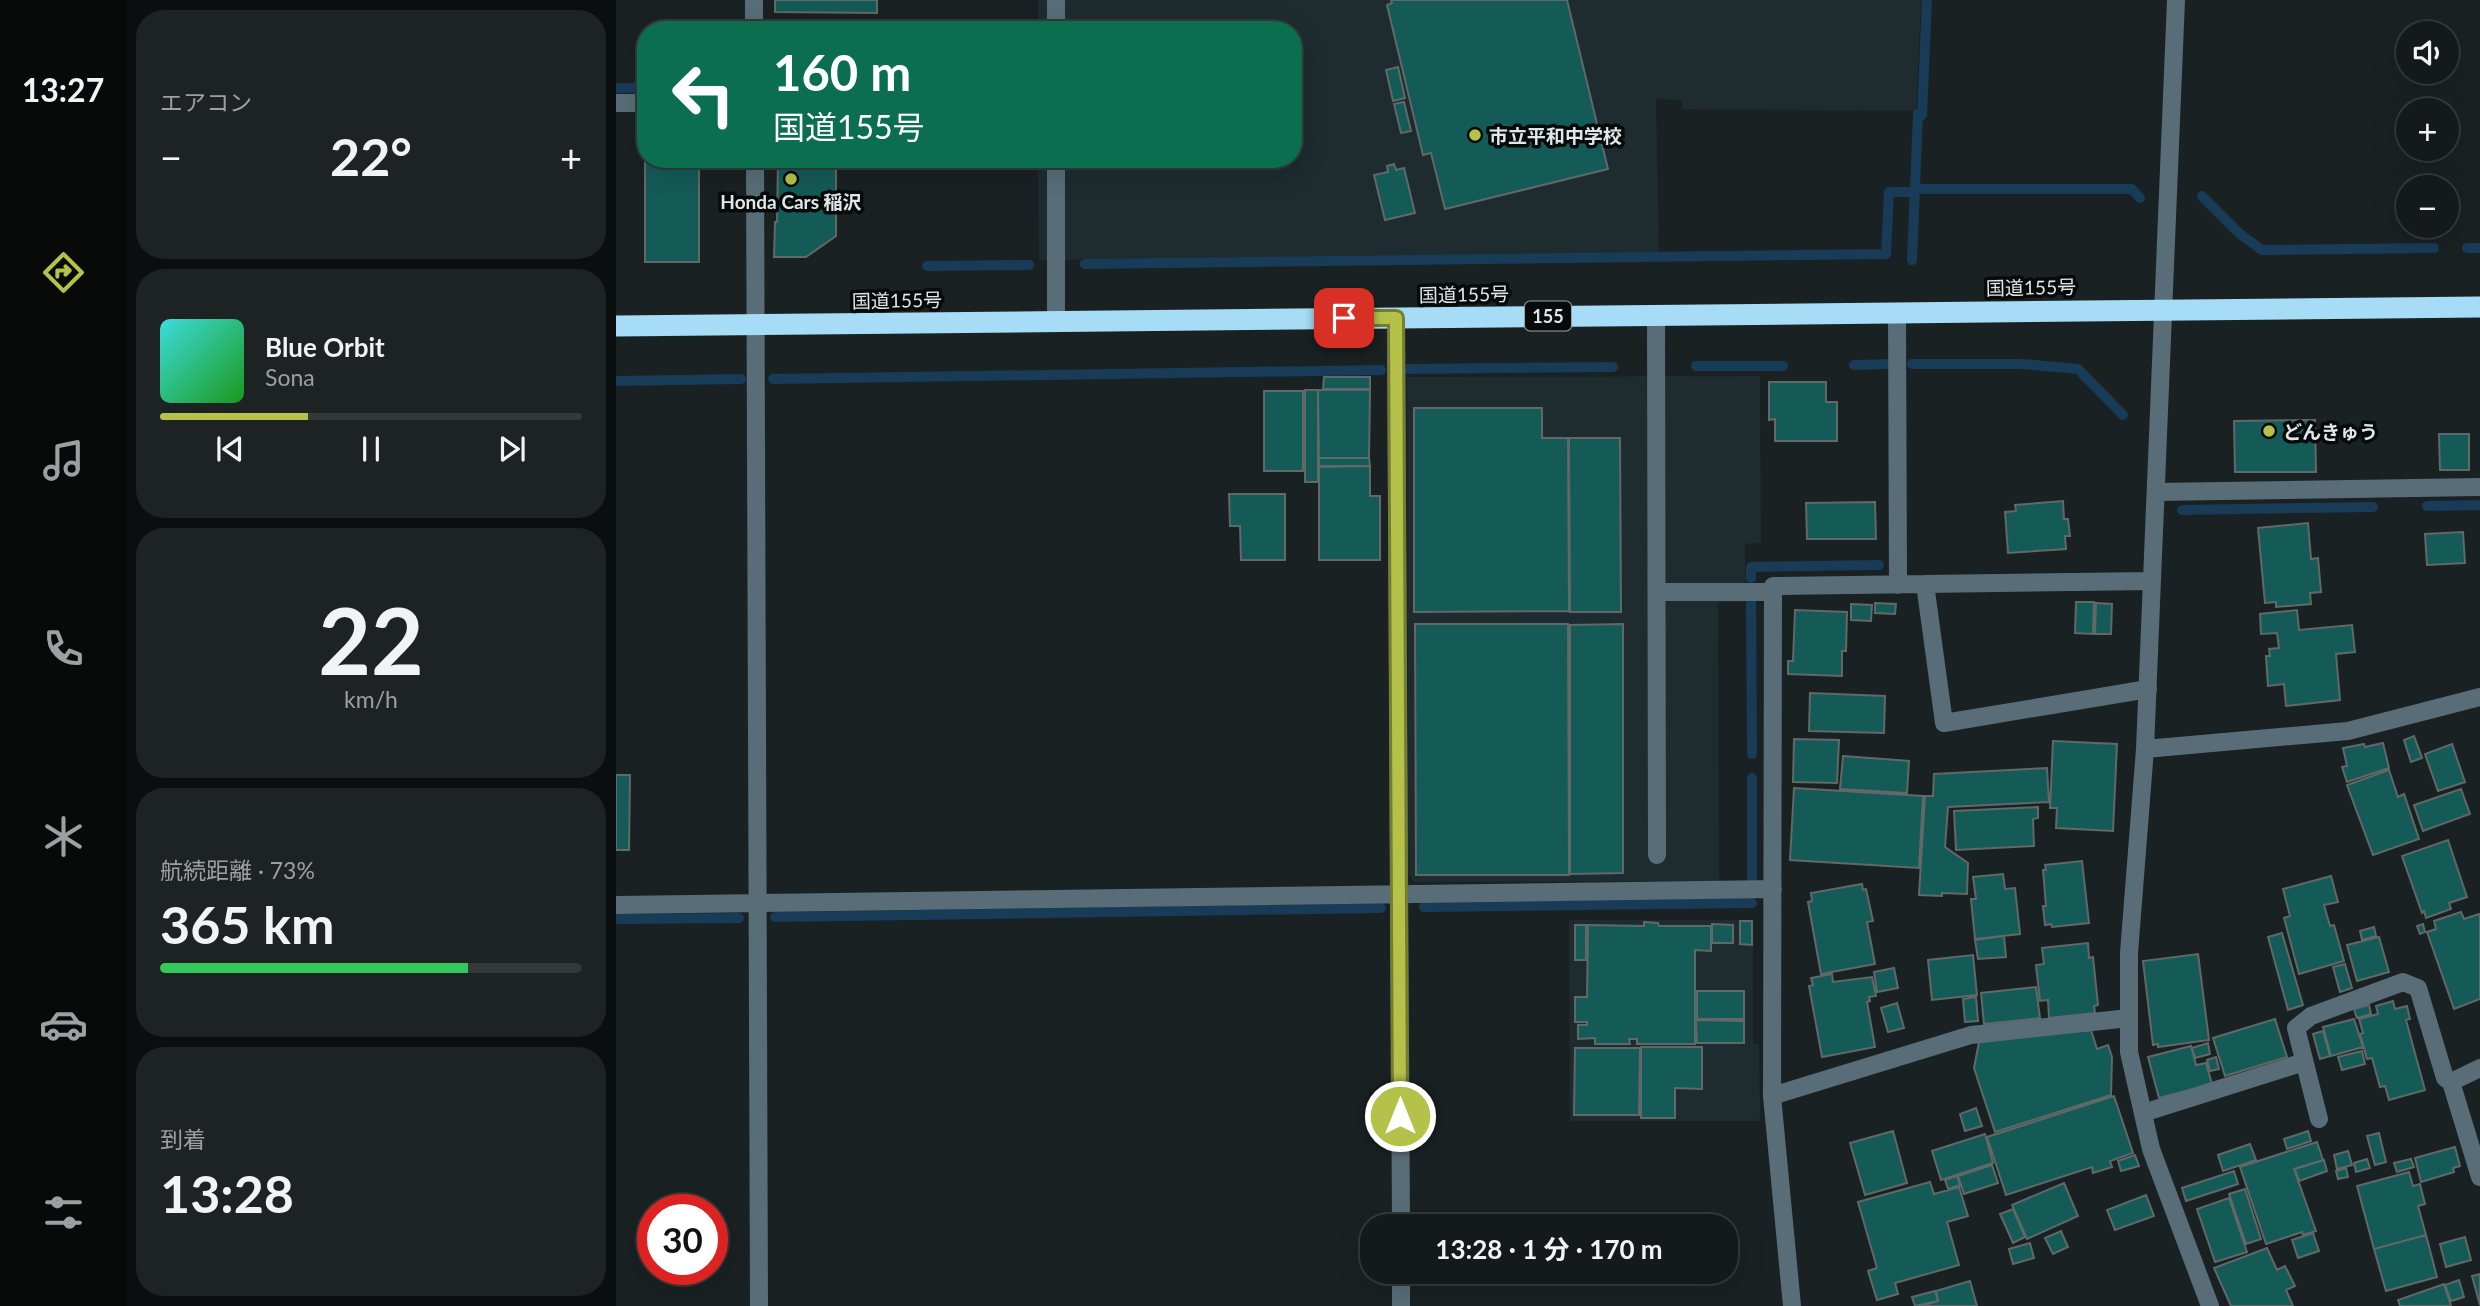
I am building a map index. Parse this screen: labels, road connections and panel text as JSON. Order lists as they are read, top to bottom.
{
  "streets": {
    "highway": ["国道155号", "155"]
  },
  "places": ["市立平和中学校", "Honda Cars 稲沢", "どんきゅう"],
  "page": {
    "tabs": "13:27",
    "tile": [
      "エアコン",
      ["22", "km/h"],
      ["航続距離 · 73%", "365 km"],
      ["到着", "13:28"]
    ],
    "map_buttons": ["+", "−"],
    "turn": ["160 m", "国道155号"],
    "heat": ["−", "22°", "+"],
    "song": ["Blue Orbit", "Sona"],
    "limit": "30",
    "trip": "13:28 · 1 分 · 170 m"
  }
}
